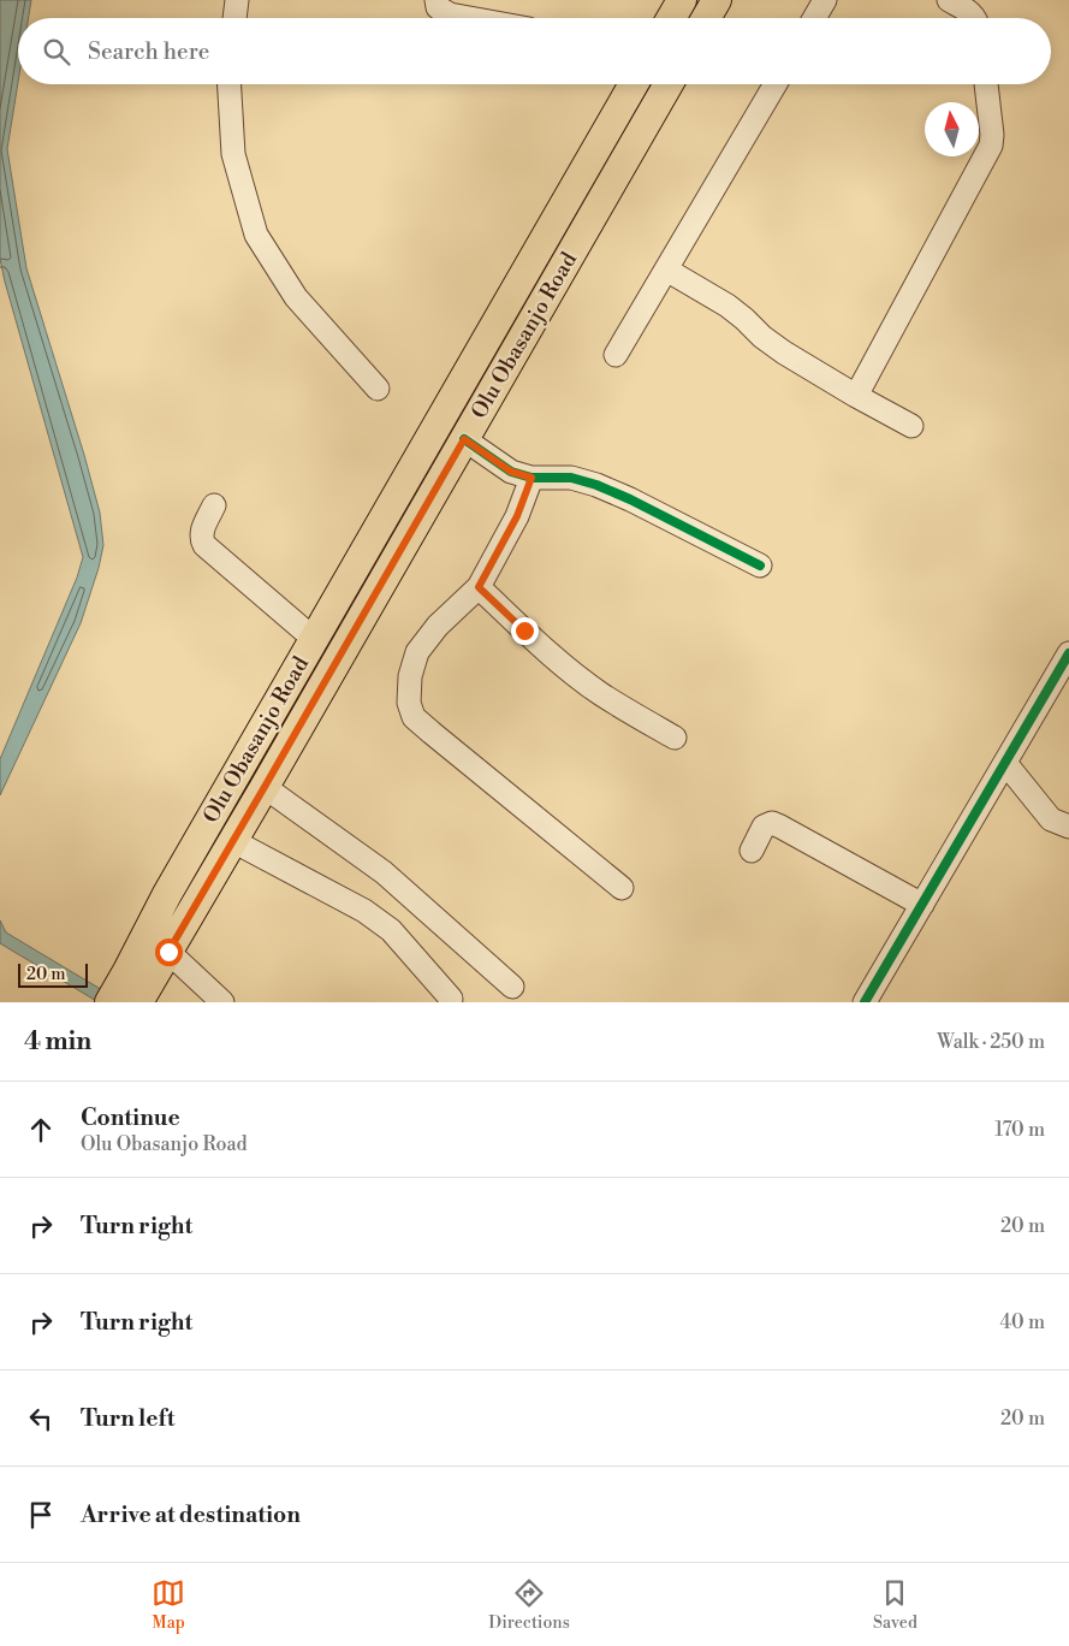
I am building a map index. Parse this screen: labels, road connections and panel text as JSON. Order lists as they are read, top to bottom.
{
  "streets": {
    "main road": ["Olu Obasanjo Road"]
  },
  "scale_bar": "20 m",
  "north": "top",
  "page": {
    "search": "Search here",
    "scale": "20 m",
    "heading": ["4 min", "Walk · 250 m"],
    "list": [
      ["Continue", "Olu Obasanjo Road", "170 m"],
      ["Turn right", "20 m"],
      ["Turn right", "40 m"],
      ["Turn left", "20 m"],
      "Arrive at destination"
    ],
    "nav": ["Map", "Directions", "Saved"]
  }
}
